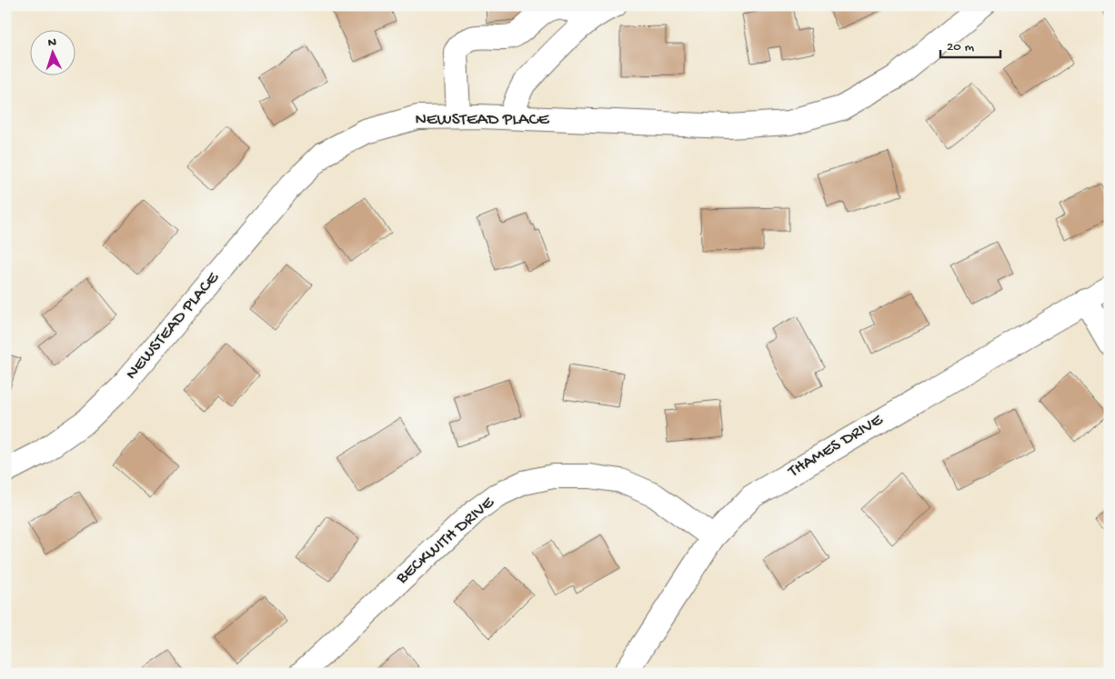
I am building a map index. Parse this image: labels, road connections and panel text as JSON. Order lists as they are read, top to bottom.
{
  "streets": {
    "street": ["NEWSTEAD PLACE", "THAMES DRIVE", "BECKWITH DRIVE"]
  },
  "crossings": [
    ["THAMES DRIVE", "BECKWITH DRIVE"]
  ],
  "scale_bar": "20 m",
  "north": "top"
}
